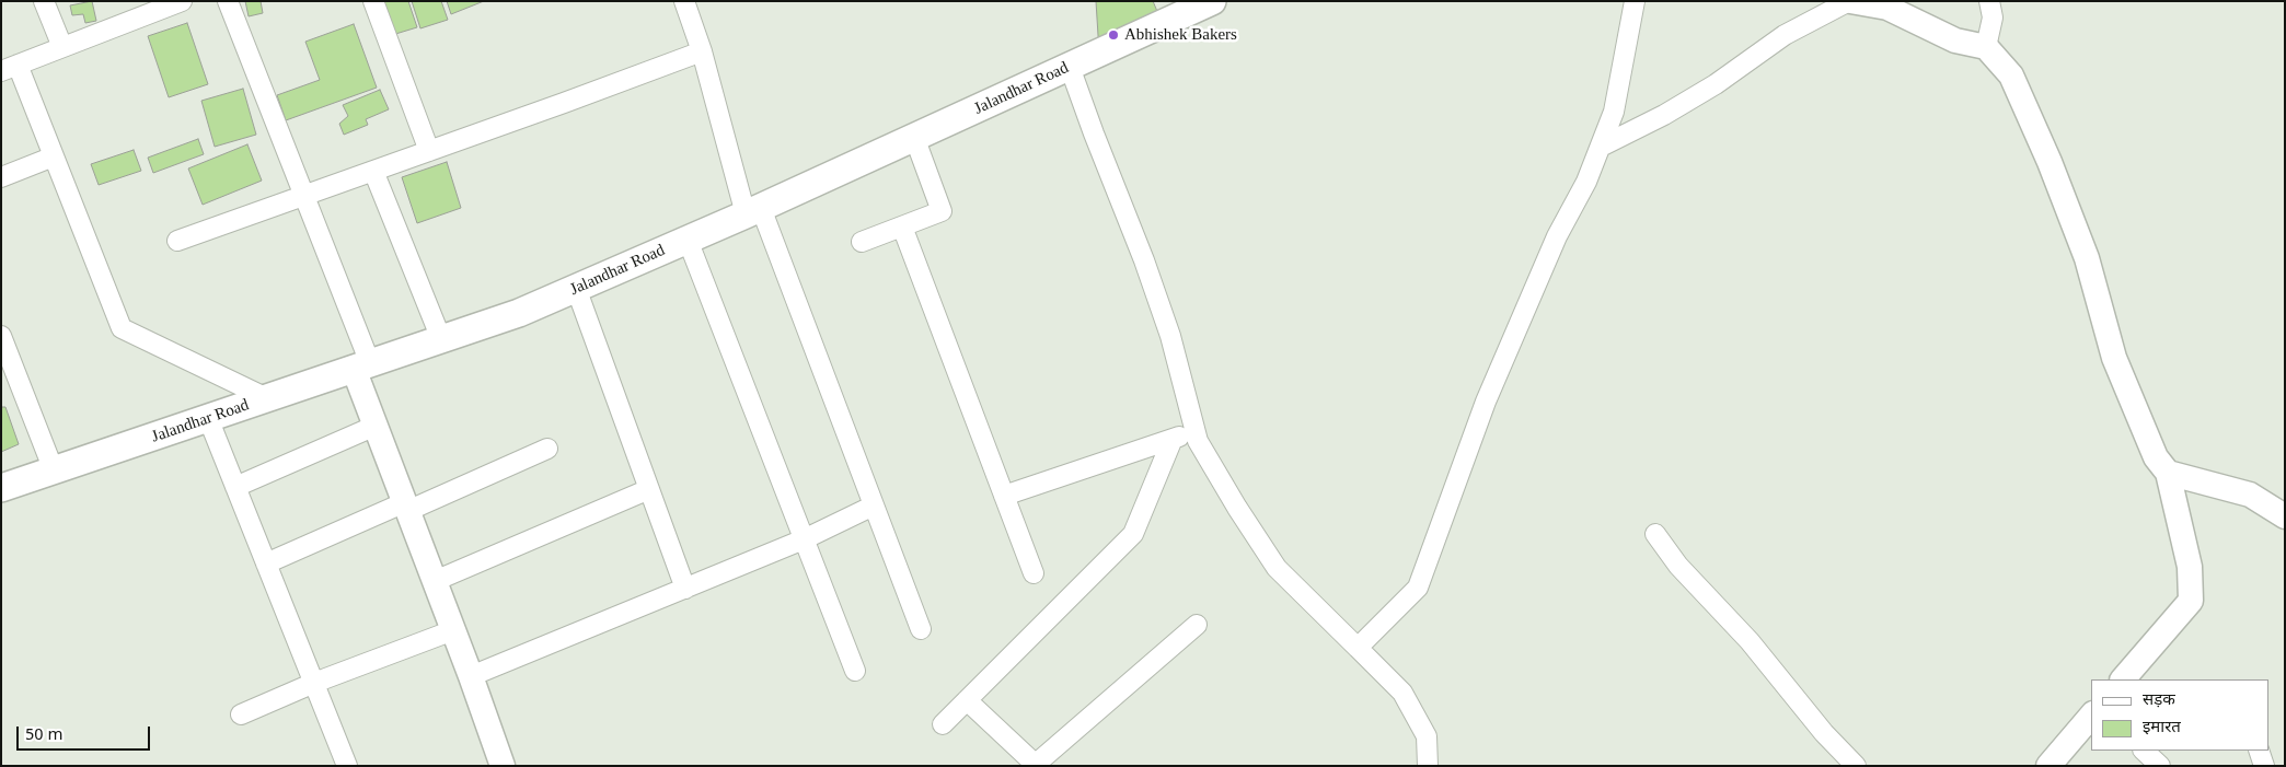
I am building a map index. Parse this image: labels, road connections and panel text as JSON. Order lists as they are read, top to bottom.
{
  "streets": {
    "main road": ["Jalandhar Road"]
  },
  "places": ["Abhishek Bakers"],
  "legend": ["सड़क", "इमारत"],
  "scale_bar": "50 m"
}
